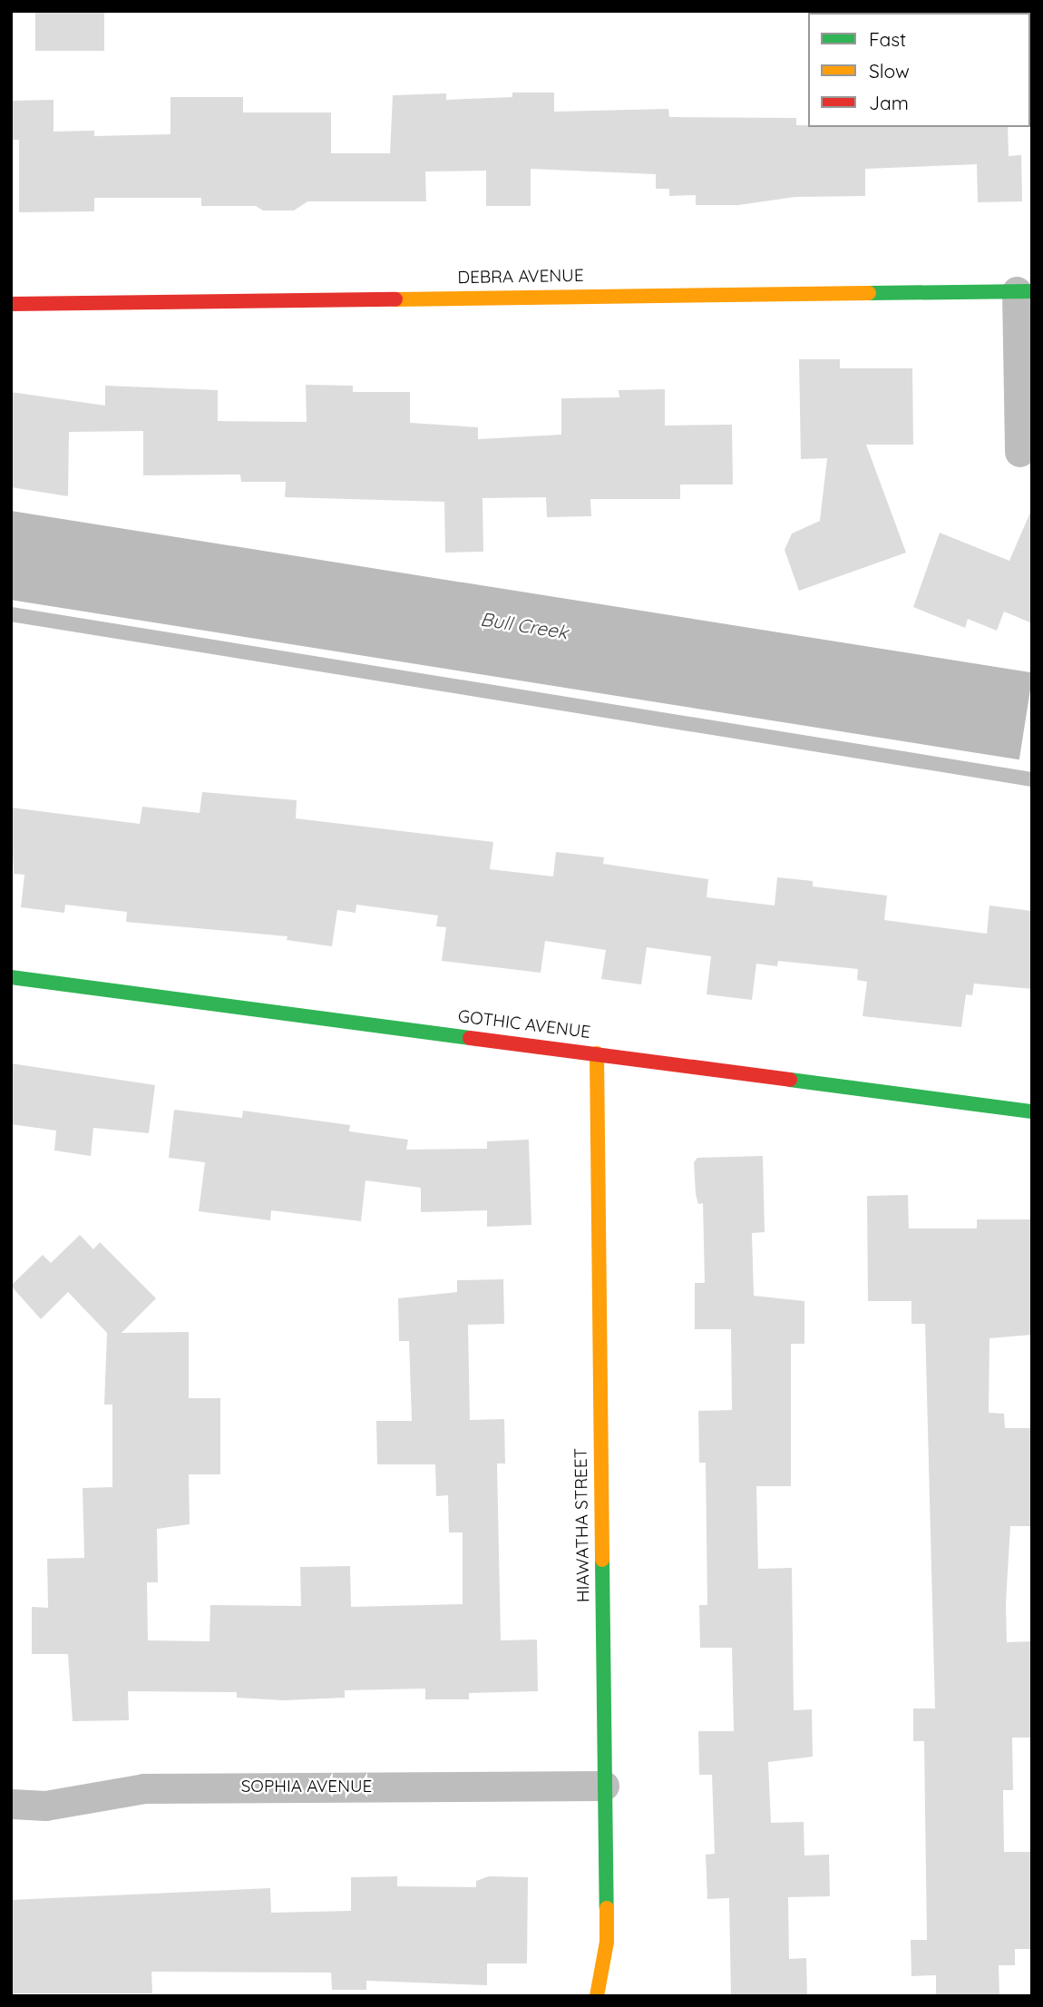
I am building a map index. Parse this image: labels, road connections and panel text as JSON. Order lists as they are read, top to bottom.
{
  "streets": {
    "street": [
      "DEBRA AVENUE",
      "GOTHIC AVENUE",
      "HIAWATHA STREET",
      "SOPHIA AVENUE"
    ]
  },
  "crossings": [
    ["GOTHIC AVENUE", "HIAWATHA STREET"],
    ["HIAWATHA STREET", "SOPHIA AVENUE"]
  ],
  "water": ["Bull Creek"],
  "legend": ["Fast", "Slow", "Jam"]
}
